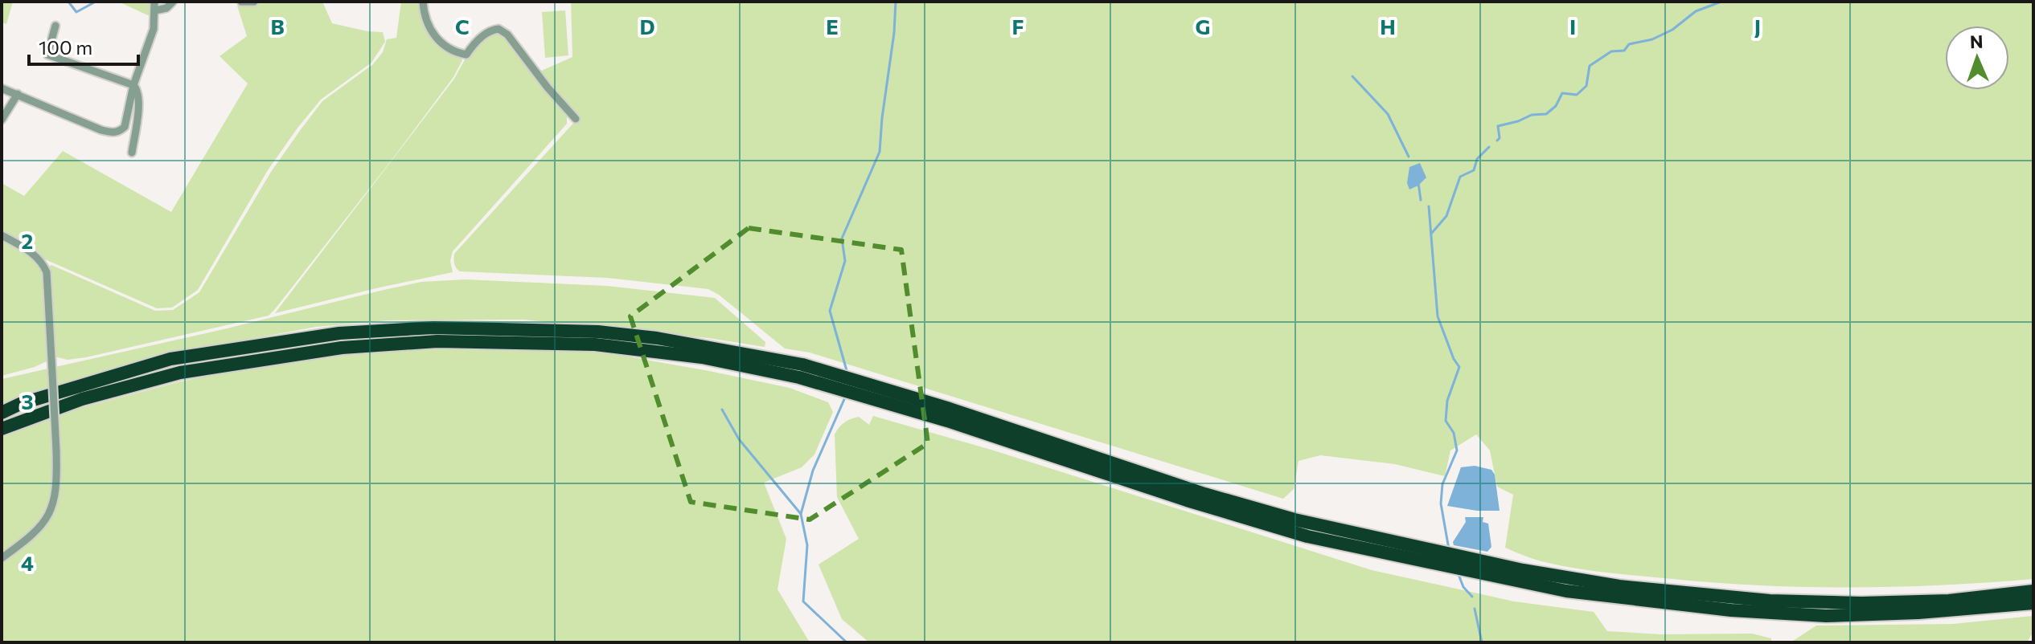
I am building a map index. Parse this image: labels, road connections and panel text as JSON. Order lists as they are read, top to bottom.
{
  "scale_bar": "100 m",
  "north": "top",
  "grid": {
    "columns": [
      "B",
      "C",
      "D",
      "E",
      "F",
      "G",
      "H",
      "I",
      "J"
    ],
    "rows": ["2", "3", "4"]
  }
}
